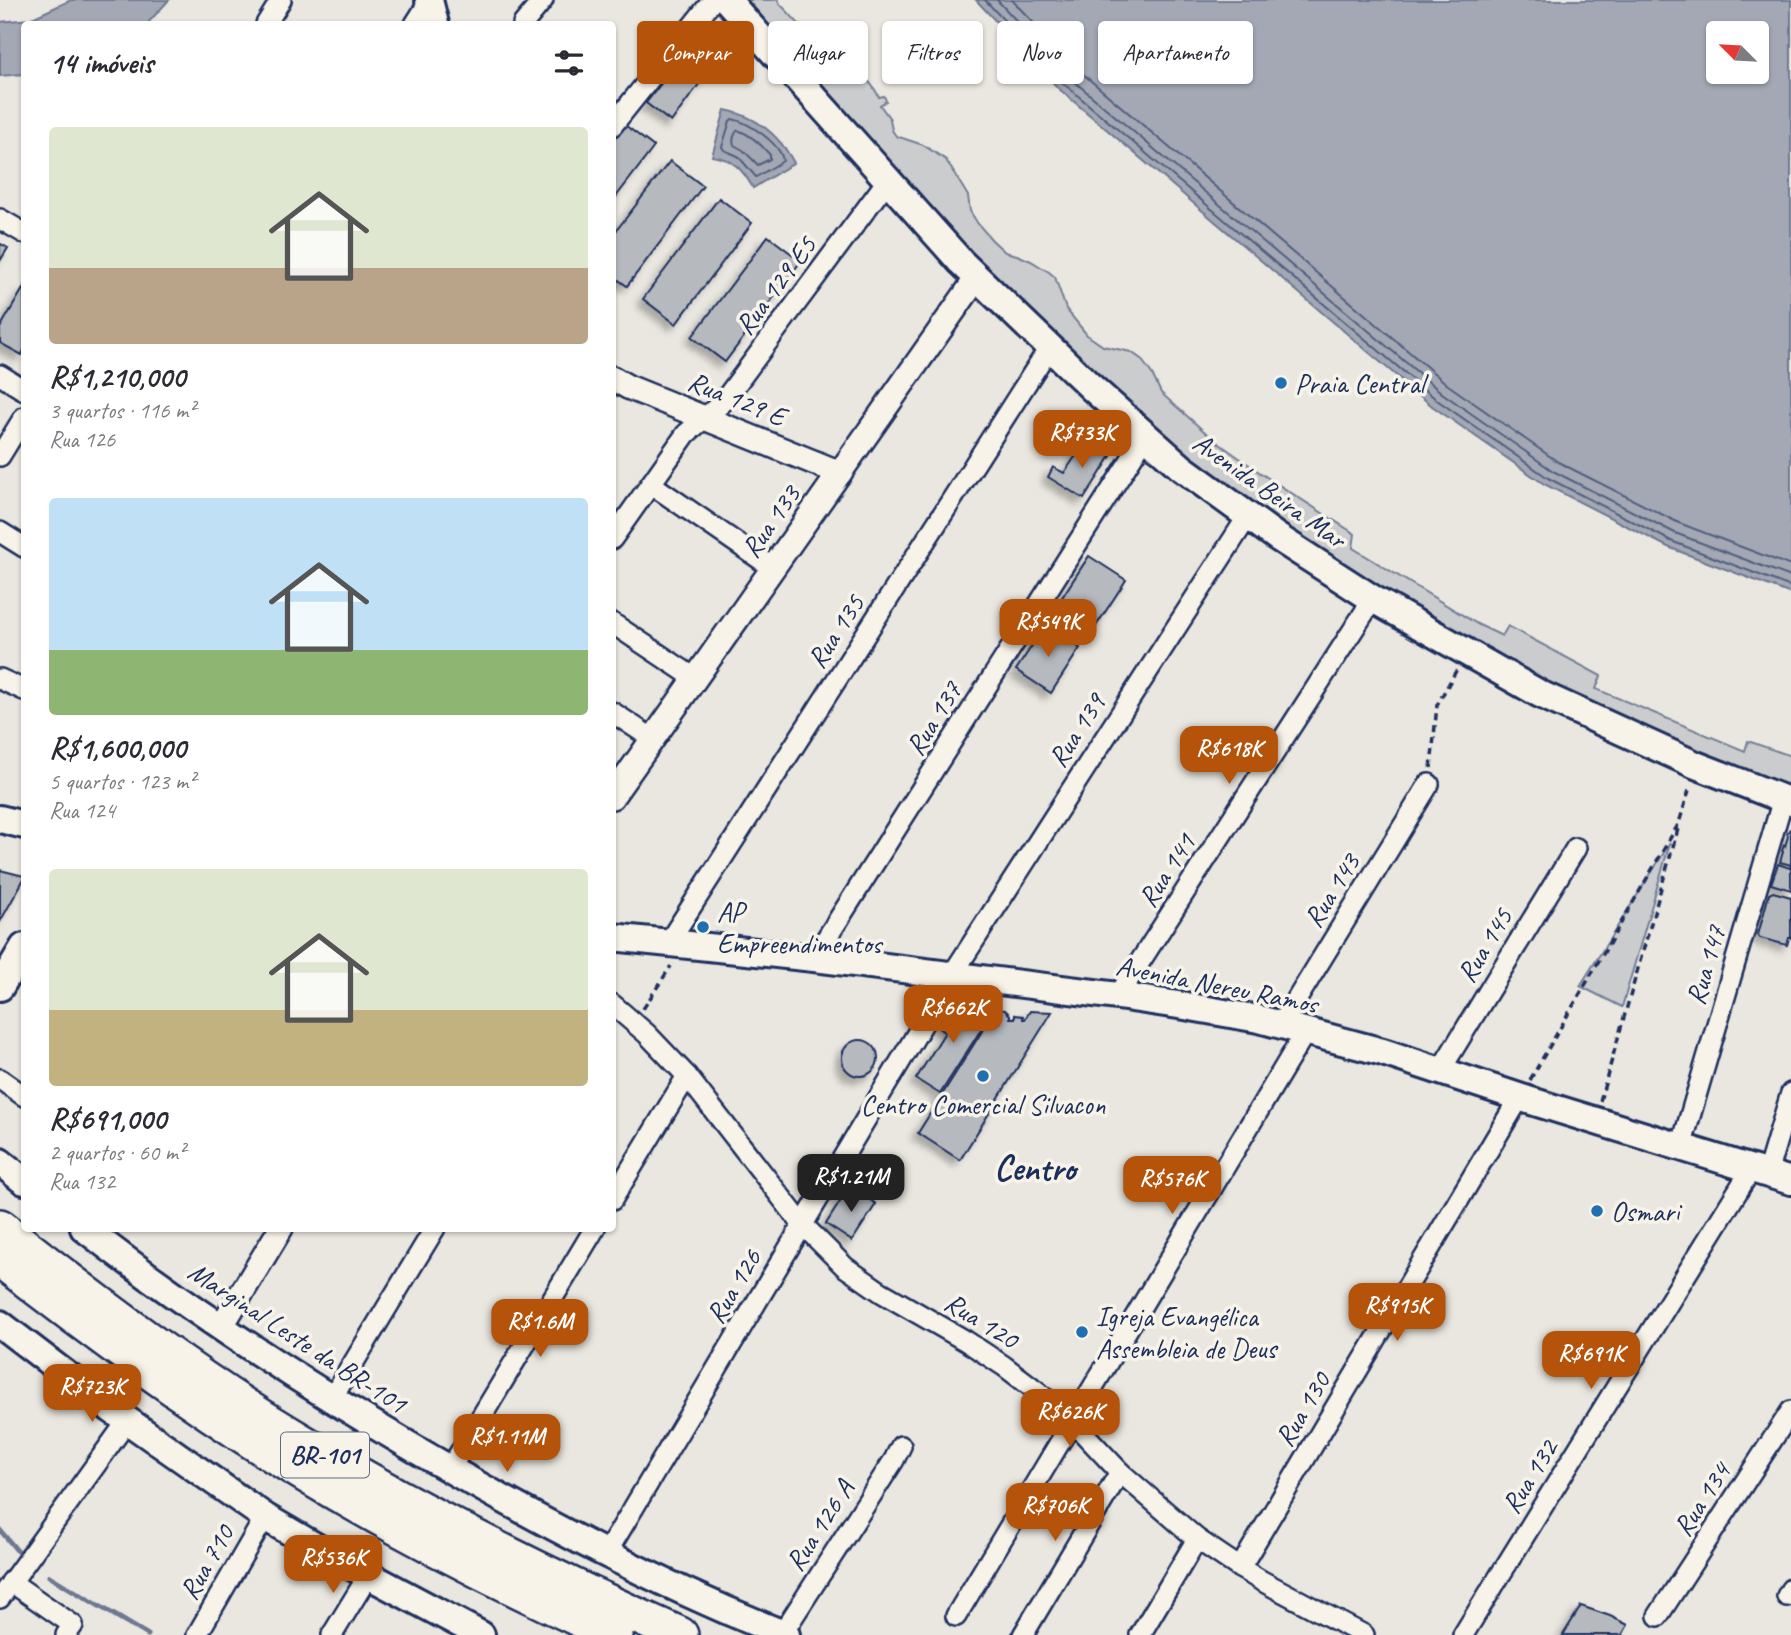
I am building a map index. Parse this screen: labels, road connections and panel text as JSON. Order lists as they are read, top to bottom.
{
  "streets": {
    "highway": ["BR-101"],
    "main road": ["Avenida Beira Mar", "Avenida Nereu Ramos", "Marginal Leste da BR-101"],
    "street": [
      "Rua 129 E5",
      "Rua 129 E",
      "Rua 133",
      "Rua 135",
      "Rua 137",
      "Rua 139",
      "Rua 141",
      "Rua 143",
      "Rua 145",
      "Rua 147",
      "Rua 126",
      "Rua 120",
      "Rua 130",
      "Rua 132",
      "Rua 134",
      "Rua 126 A",
      "Rua 710"
    ]
  },
  "crossings": [
    ["Rua 129 E5", "Rua 129 E"],
    ["Rua 129 E5", "Avenida Beira Mar"],
    ["Rua 129 E", "Rua 133"],
    ["Avenida Beira Mar", "Rua 133"],
    ["Avenida Beira Mar", "Rua 135"],
    ["Avenida Beira Mar", "Rua 137"],
    ["Avenida Beira Mar", "Rua 139"],
    ["Avenida Beira Mar", "Rua 141"],
    ["Avenida Beira Mar", "Rua 147"],
    ["Rua 135", "Avenida Nereu Ramos"],
    ["Rua 137", "Avenida Nereu Ramos"],
    ["Rua 139", "Avenida Nereu Ramos"],
    ["Rua 139", "Rua 126"],
    ["Rua 141", "Avenida Nereu Ramos"],
    ["Rua 143", "Avenida Nereu Ramos"],
    ["Rua 143", "Rua 120"],
    ["Rua 145", "Avenida Nereu Ramos"],
    ["Rua 147", "Avenida Nereu Ramos"],
    ["Avenida Nereu Ramos", "Rua 126"],
    ["Avenida Nereu Ramos", "Rua 130"],
    ["Avenida Nereu Ramos", "Rua 132"],
    ["Rua 126", "Rua 120"],
    ["Rua 126", "Marginal Leste da BR-101"],
    ["Rua 120", "Rua 130"],
    ["Marginal Leste da BR-101", "Rua 126 A"]
  ],
  "districts": ["Centro"],
  "places": [
    "Praia Central",
    "AP Empreendimentos",
    "Centro Comercial Silvacon",
    "Osmari",
    "Igreja Evangélica Assembleia de Deus"
  ],
  "north": "top left",
  "page": {
    "chip": [
      "Comprar",
      "Alugar",
      "Filtros",
      "Novo",
      "Apartamento"
    ],
    "heading": "14 imóveis",
    "list": [
      {
        "name": "R$1,210,000",
        "note": "3 quartos · 116 m² · Rua 126"
      },
      {
        "name": "R$1,600,000",
        "note": "5 quartos · 123 m² · Rua 124"
      },
      {
        "name": "R$691,000",
        "note": "2 quartos · 60 m² · Rua 132"
      }
    ],
    "price": [
      "R$733K",
      "R$549K",
      "R$618K",
      "R$662K",
      "R$1.21M",
      "R$576K",
      "R$915K",
      "R$1.6M",
      "R$691K",
      "R$723K",
      "R$626K",
      "R$1.11M",
      "R$706K",
      "R$536K"
    ]
  }
}
